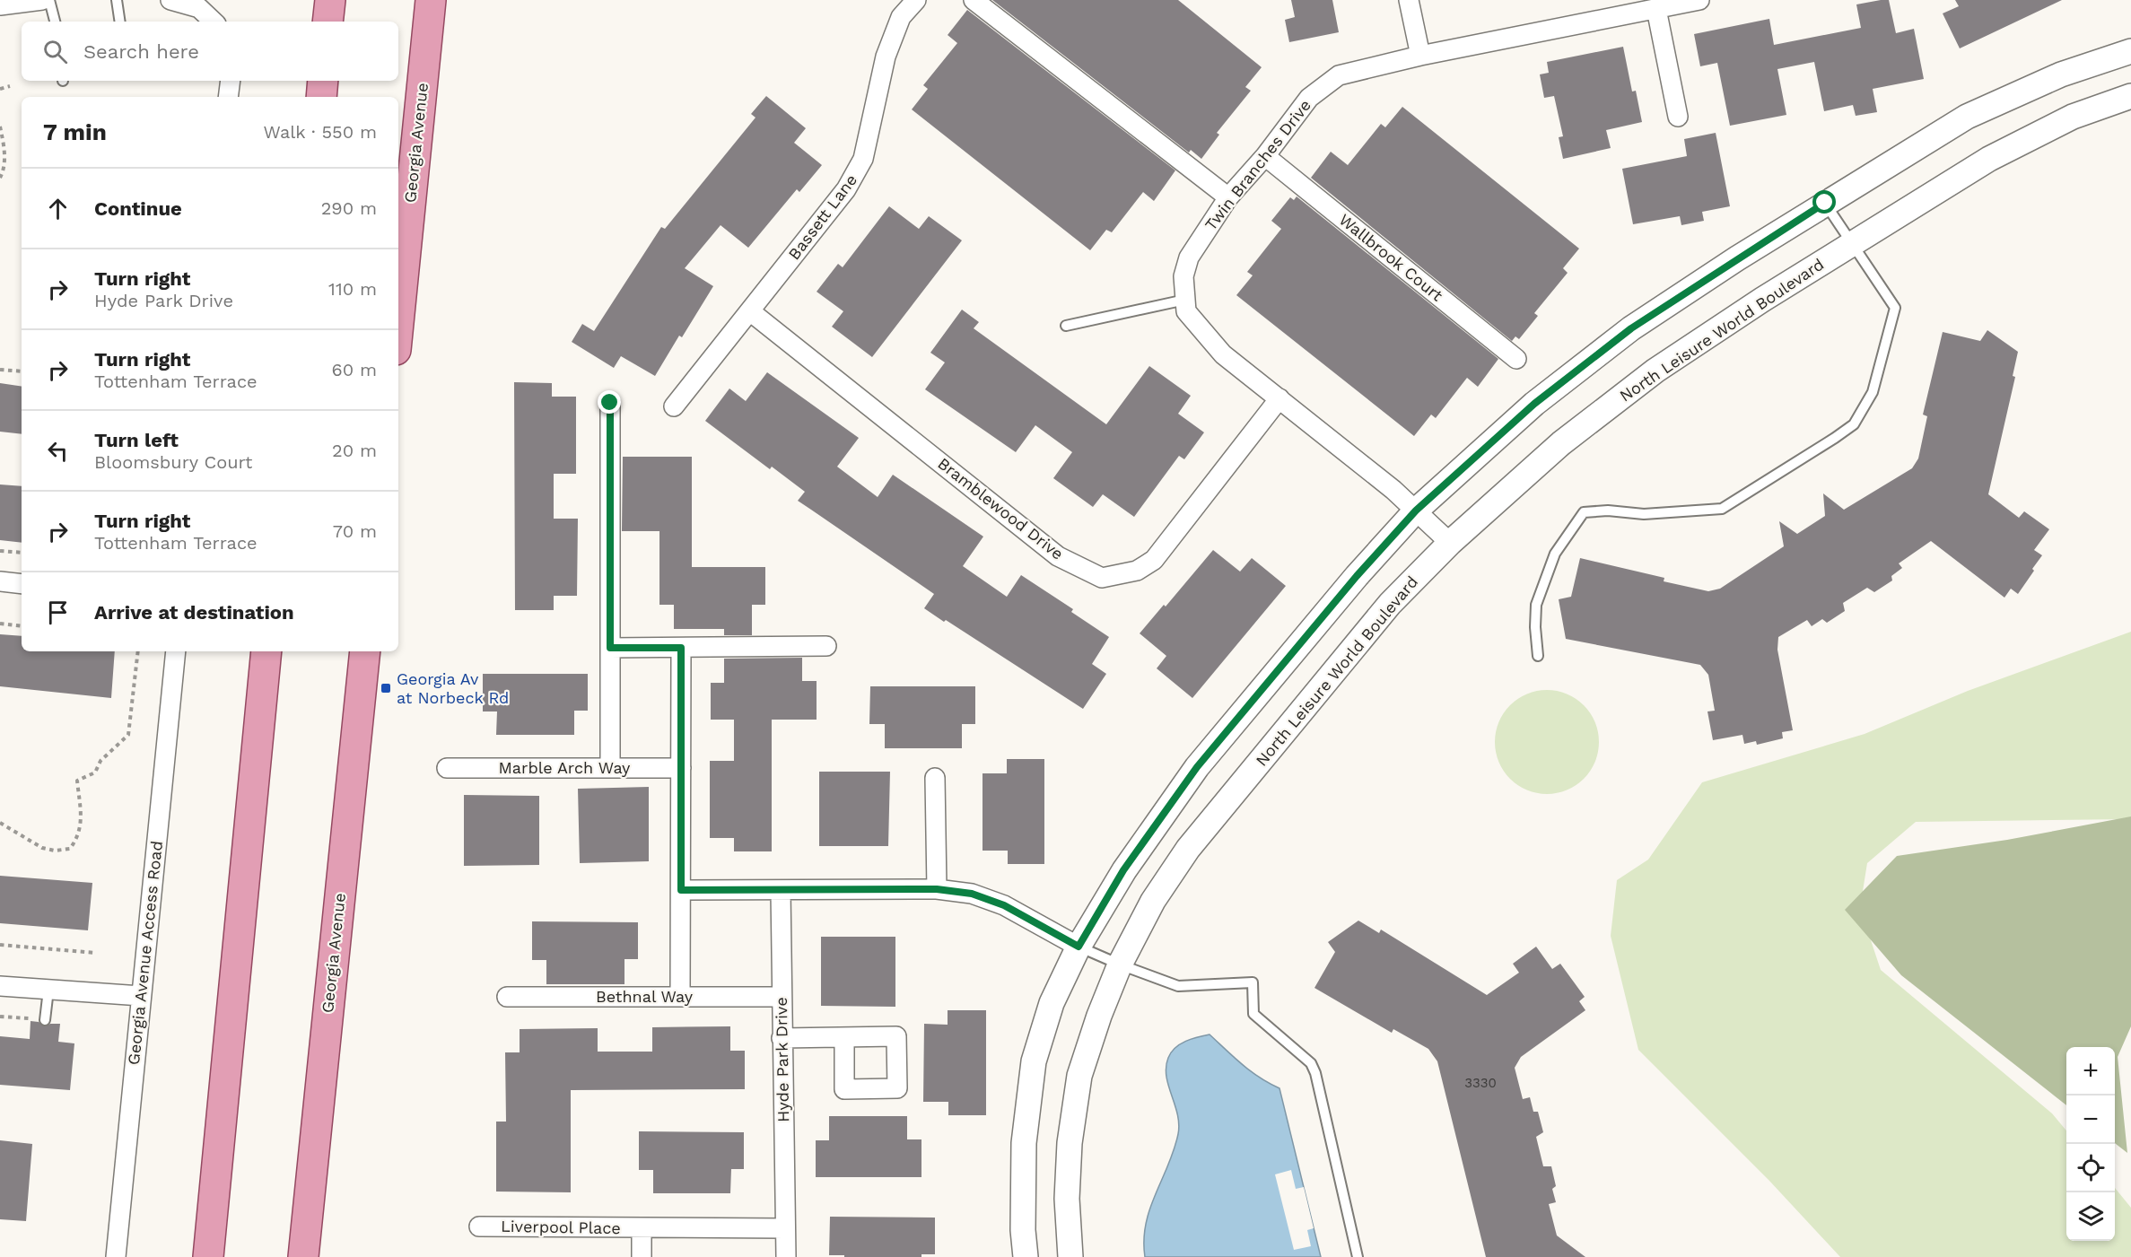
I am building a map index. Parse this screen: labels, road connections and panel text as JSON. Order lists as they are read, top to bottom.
{
  "streets": {
    "main road": ["Georgia Avenue"],
    "street": [
      "Twin Branches Drive",
      "Bassett Lane",
      "Wallbrook Court",
      "North Leisure World Boulevard",
      "Bramblewood Drive",
      "Marble Arch Way",
      "Georgia Avenue Access Road",
      "Bethnal Way",
      "Hyde Park Drive",
      "Liverpool Place"
    ]
  },
  "crossings": [
    ["Twin Branches Drive", "Wallbrook Court"],
    ["Twin Branches Drive", "North Leisure World Boulevard"],
    ["Twin Branches Drive", "Bramblewood Drive"],
    ["Bassett Lane", "Bramblewood Drive"],
    ["Bethnal Way", "Hyde Park Drive"]
  ],
  "places": {
    "transit": ["Georgia Av at Norbeck Rd"]
  },
  "house_numbers": ["3330"],
  "page": {
    "search": "Search here",
    "heading": ["7 min", "Walk · 550 m"],
    "list": [
      ["Continue", "290 m"],
      ["Turn right", "Hyde Park Drive", "110 m"],
      ["Turn right", "Tottenham Terrace", "60 m"],
      ["Turn left", "Bloomsbury Court", "20 m"],
      ["Turn right", "Tottenham Terrace", "70 m"],
      "Arrive at destination"
    ],
    "map_buttons": ["+", "−"]
  }
}
